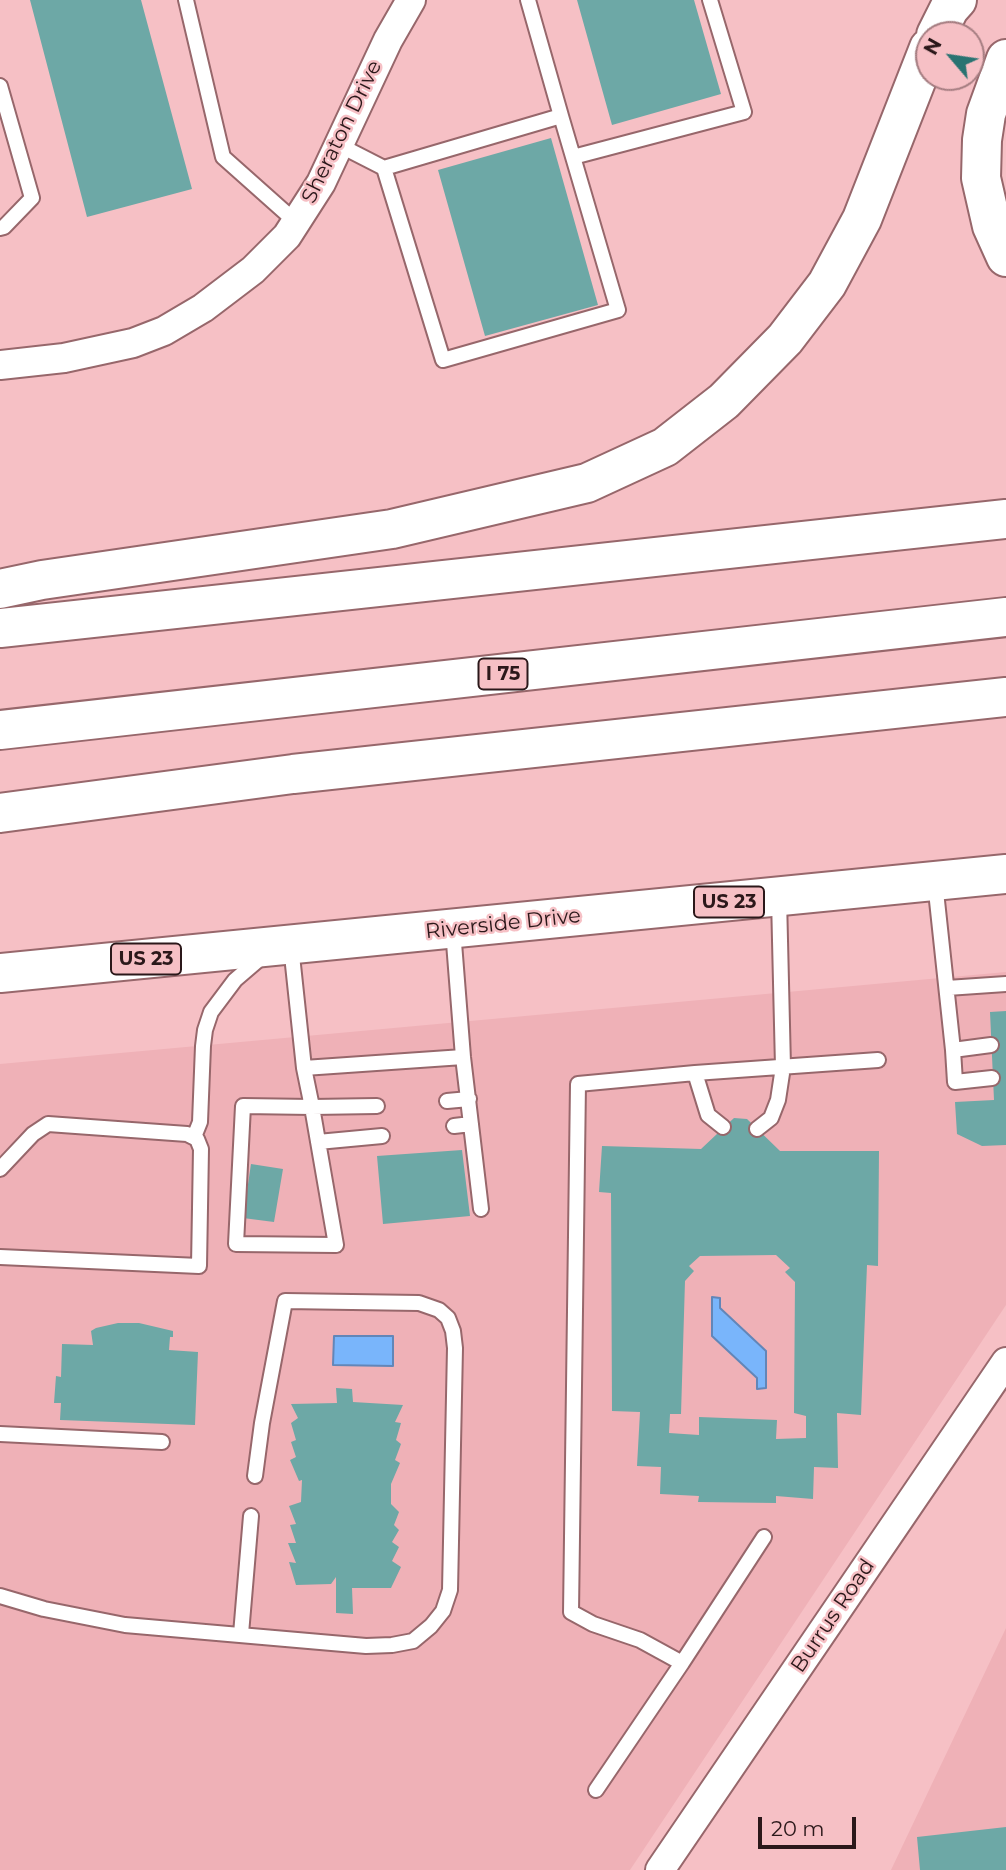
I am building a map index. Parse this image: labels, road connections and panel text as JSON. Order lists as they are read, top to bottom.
{
  "streets": {
    "main road": ["I 75", "US 23", "Riverside Drive"],
    "street": ["Sheraton Drive", "Burrus Road"]
  },
  "scale_bar": "20 m",
  "north": "top left"
}
